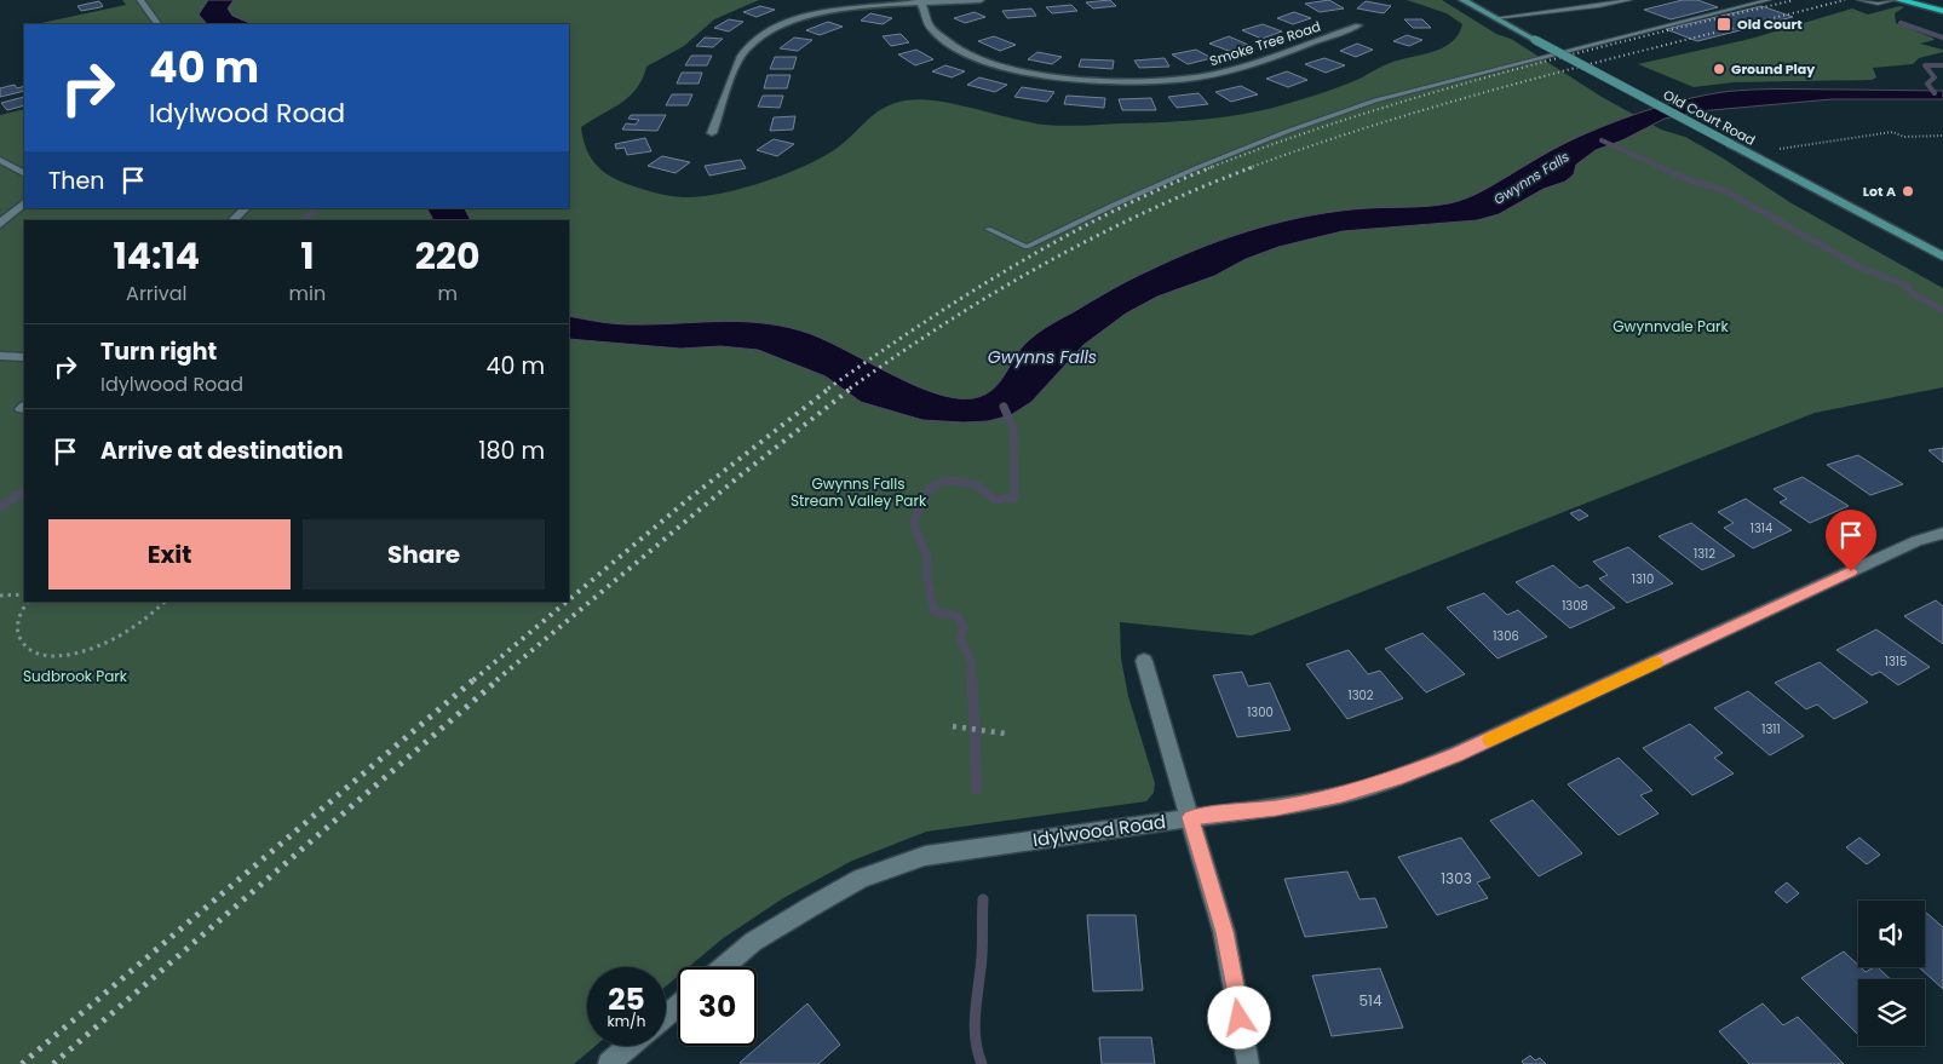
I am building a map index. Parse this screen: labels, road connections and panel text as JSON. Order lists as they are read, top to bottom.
{
  "streets": {
    "main road": ["Old Court Road"],
    "street": ["Smoke Tree Road", "Idylwood Road"]
  },
  "water": ["Gwynns Falls"],
  "parks": ["Gwynnvale Park", "Gwynns Falls Stream Valley Park", "Sudbrook Park"],
  "places": {
    "transit": ["Old Court"],
    "other": ["Ground Play", "Lot A"]
  },
  "house_numbers": [
    "1314",
    "1312",
    "1310",
    "1308",
    "1306",
    "1315",
    "1302",
    "1300",
    "1311",
    "1303",
    "514"
  ],
  "page": {
    "turn": ["40 m", "Idylwood Road"],
    "then": "Then",
    "eta": [
      "14:14",
      "Arrival",
      "1",
      "min",
      "220",
      "m"
    ],
    "list": [
      {
        "name": "Turn right",
        "note": "Idylwood Road",
        "value": "40 m"
      },
      {
        "name": "Arrive at destination",
        "value": "180 m"
      }
    ],
    "buttons": ["Exit", "Share"],
    "speed": "25 km/h",
    "limit": "30"
  }
}
